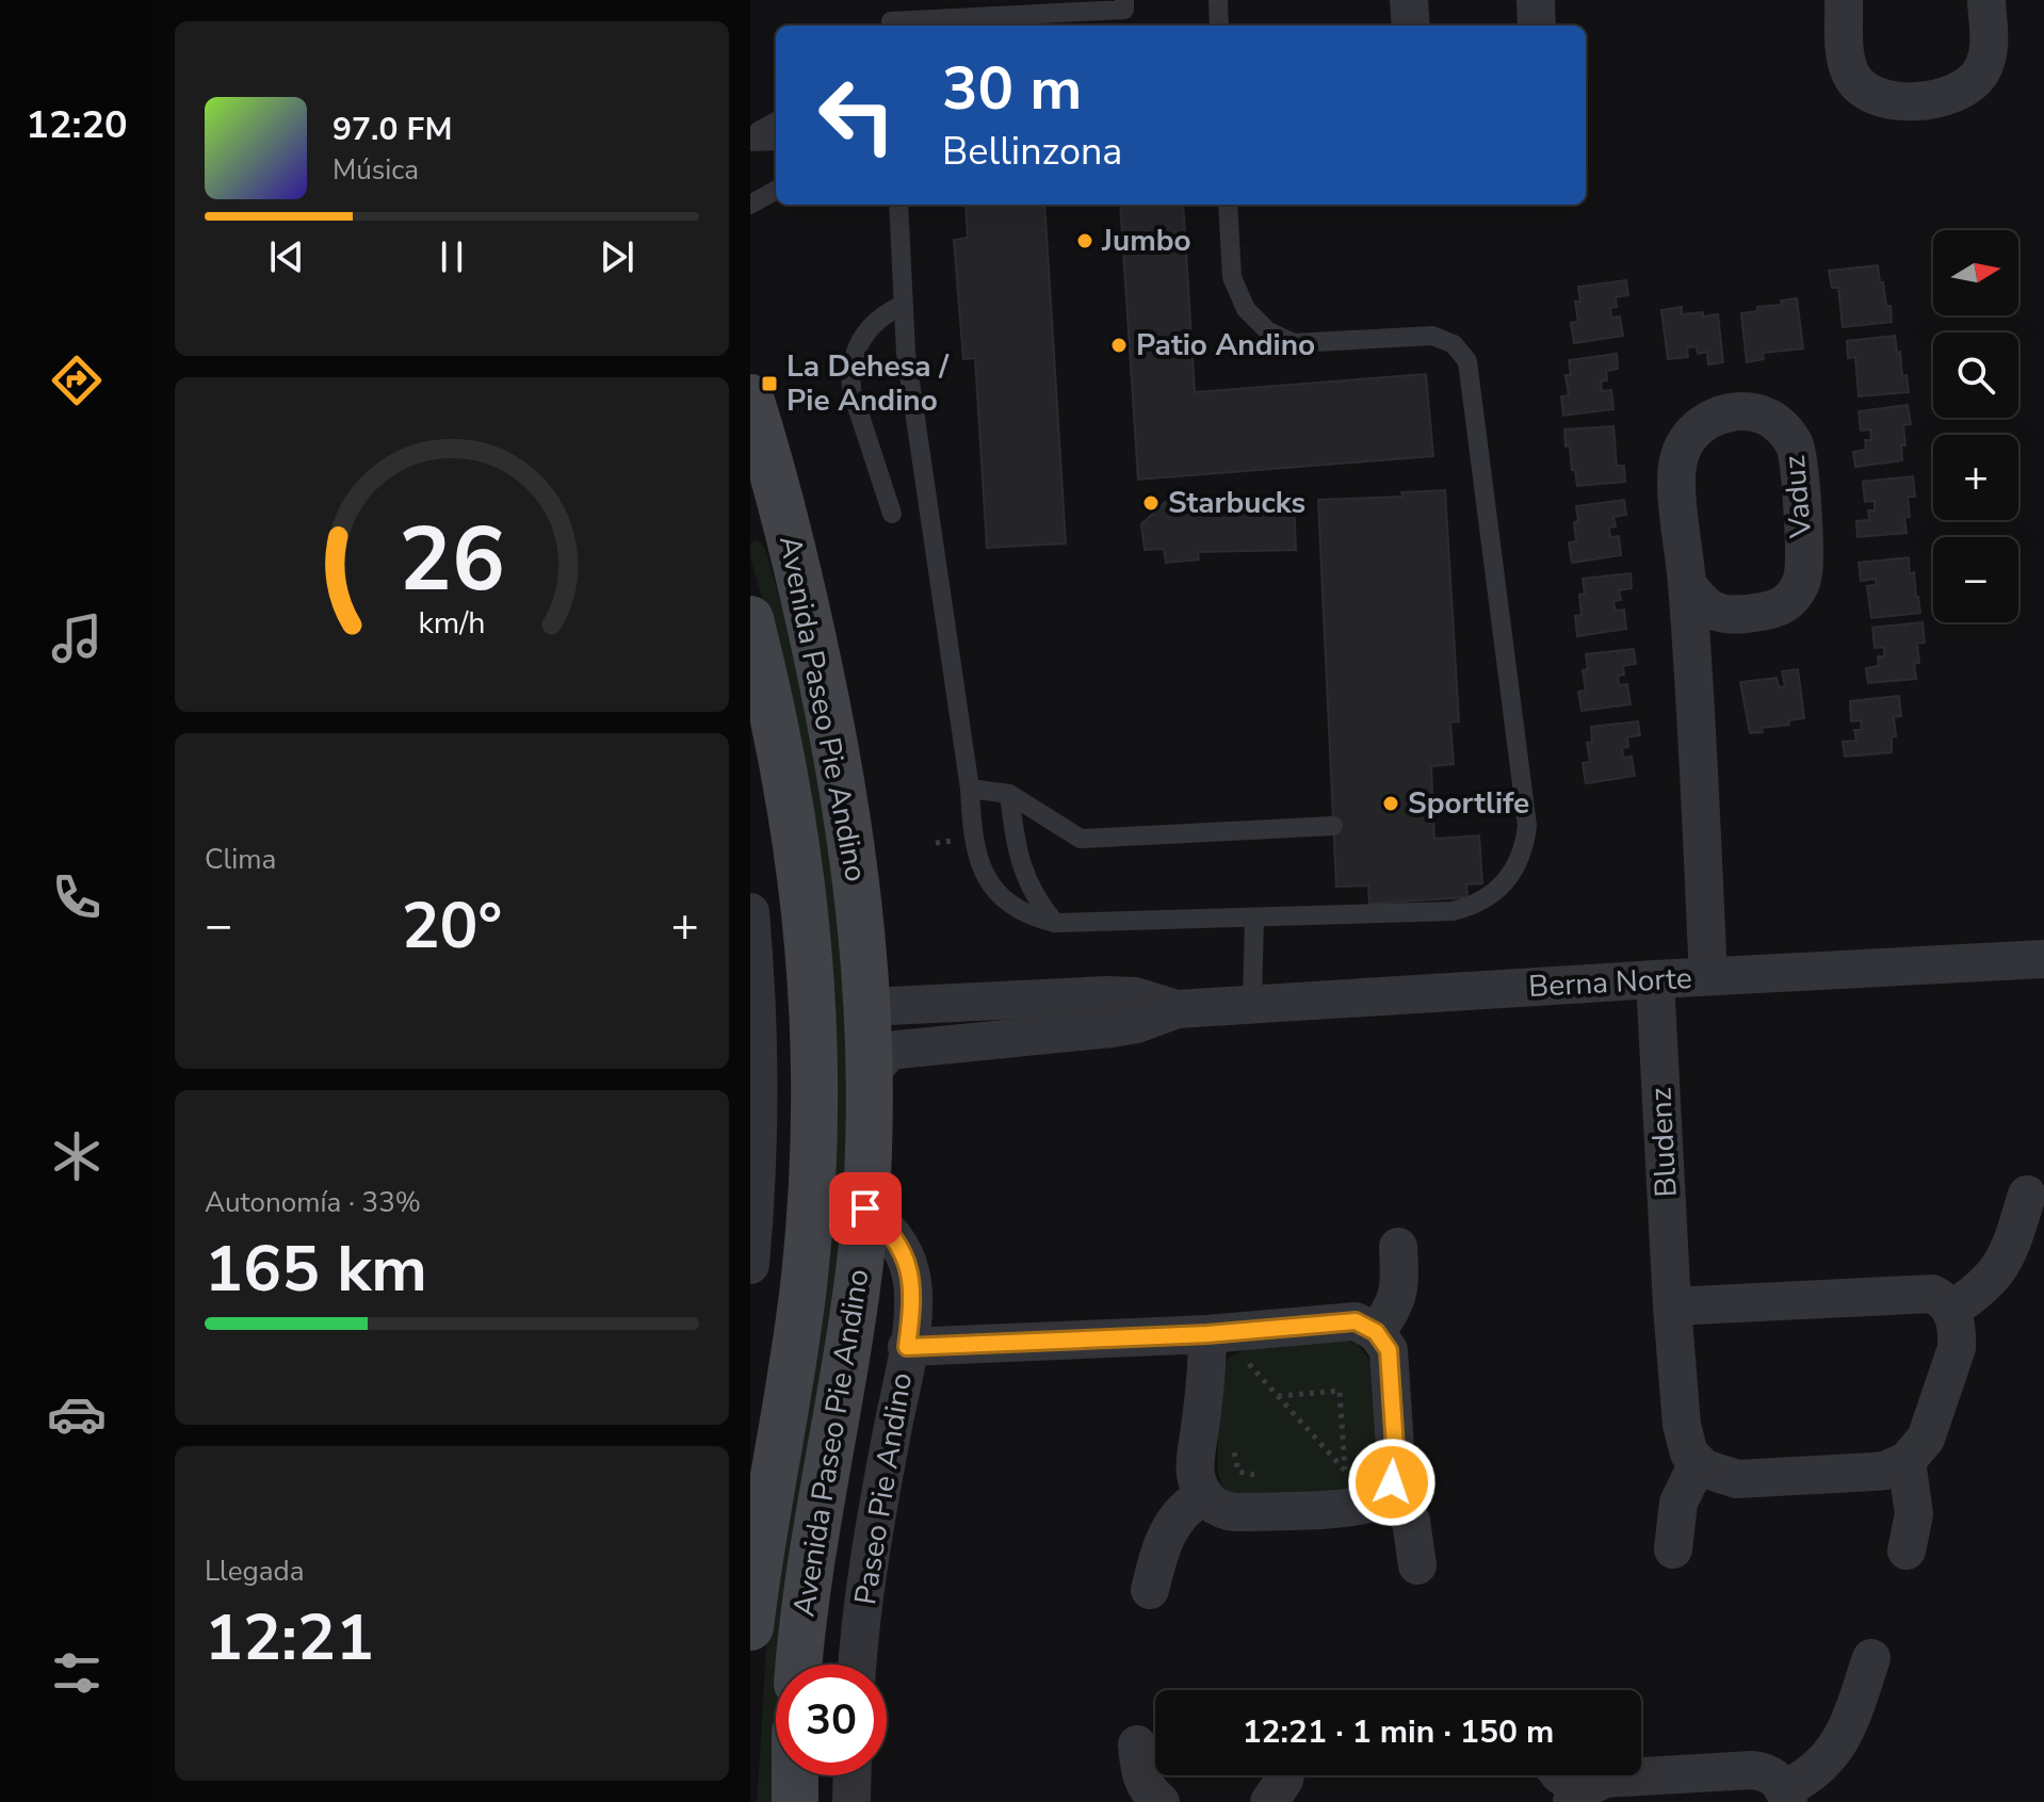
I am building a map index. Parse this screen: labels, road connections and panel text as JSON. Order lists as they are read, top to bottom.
{
  "streets": {
    "street": [
      "Vaduz",
      "Avenida Paseo Pie Andino",
      "Berna Norte",
      "Bludenz",
      "Paseo Pie Andino"
    ]
  },
  "crossings": [
    ["Vaduz", "Berna Norte"],
    ["Avenida Paseo Pie Andino", "Berna Norte"],
    ["Avenida Paseo Pie Andino", "Paseo Pie Andino"],
    ["Berna Norte", "Bludenz"]
  ],
  "places": {
    "other": [
      "Jumbo",
      "Patio Andino",
      "Starbucks",
      "Sportlife"
    ],
    "transit": ["La Dehesa / Pie Andino"]
  },
  "north": "right",
  "page": {
    "tabs": "12:20",
    "turn": ["30 m", "Bellinzona"],
    "song": ["97.0 FM", "Música"],
    "map_buttons": ["+", "−"],
    "tile": [
      "Clima",
      ["Autonomía · 33%", "165 km"],
      ["Llegada", "12:21"]
    ],
    "heat": ["−", "20°", "+"],
    "limit": "30",
    "trip": "12:21 · 1 min · 150 m",
    "gauge": ["26", "km/h"]
  }
}
